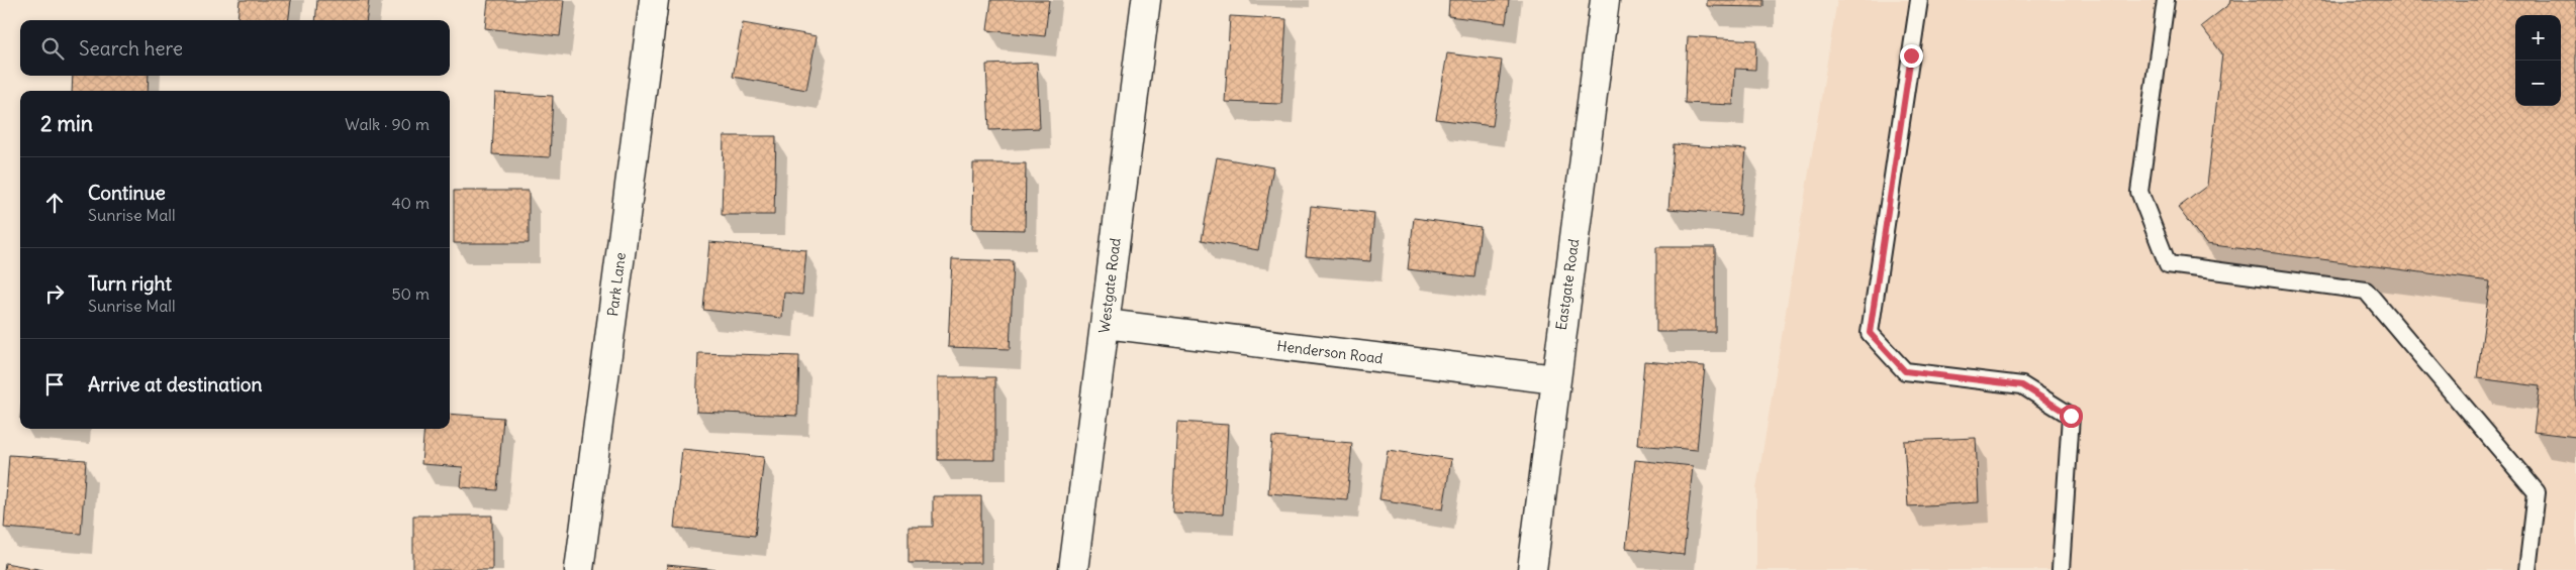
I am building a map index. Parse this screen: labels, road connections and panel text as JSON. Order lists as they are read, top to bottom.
{
  "streets": {
    "street": [
      "Park Lane",
      "Eastgate Road",
      "Westgate Road",
      "Henderson Road"
    ]
  },
  "crossings": [
    ["Eastgate Road", "Henderson Road"],
    ["Westgate Road", "Henderson Road"]
  ],
  "page": {
    "map_buttons": ["+", "−"],
    "search": "Search here",
    "heading": ["2 min", "Walk · 90 m"],
    "list": [
      ["Continue", "Sunrise Mall", "40 m"],
      ["Turn right", "Sunrise Mall", "50 m"],
      "Arrive at destination"
    ]
  }
}
